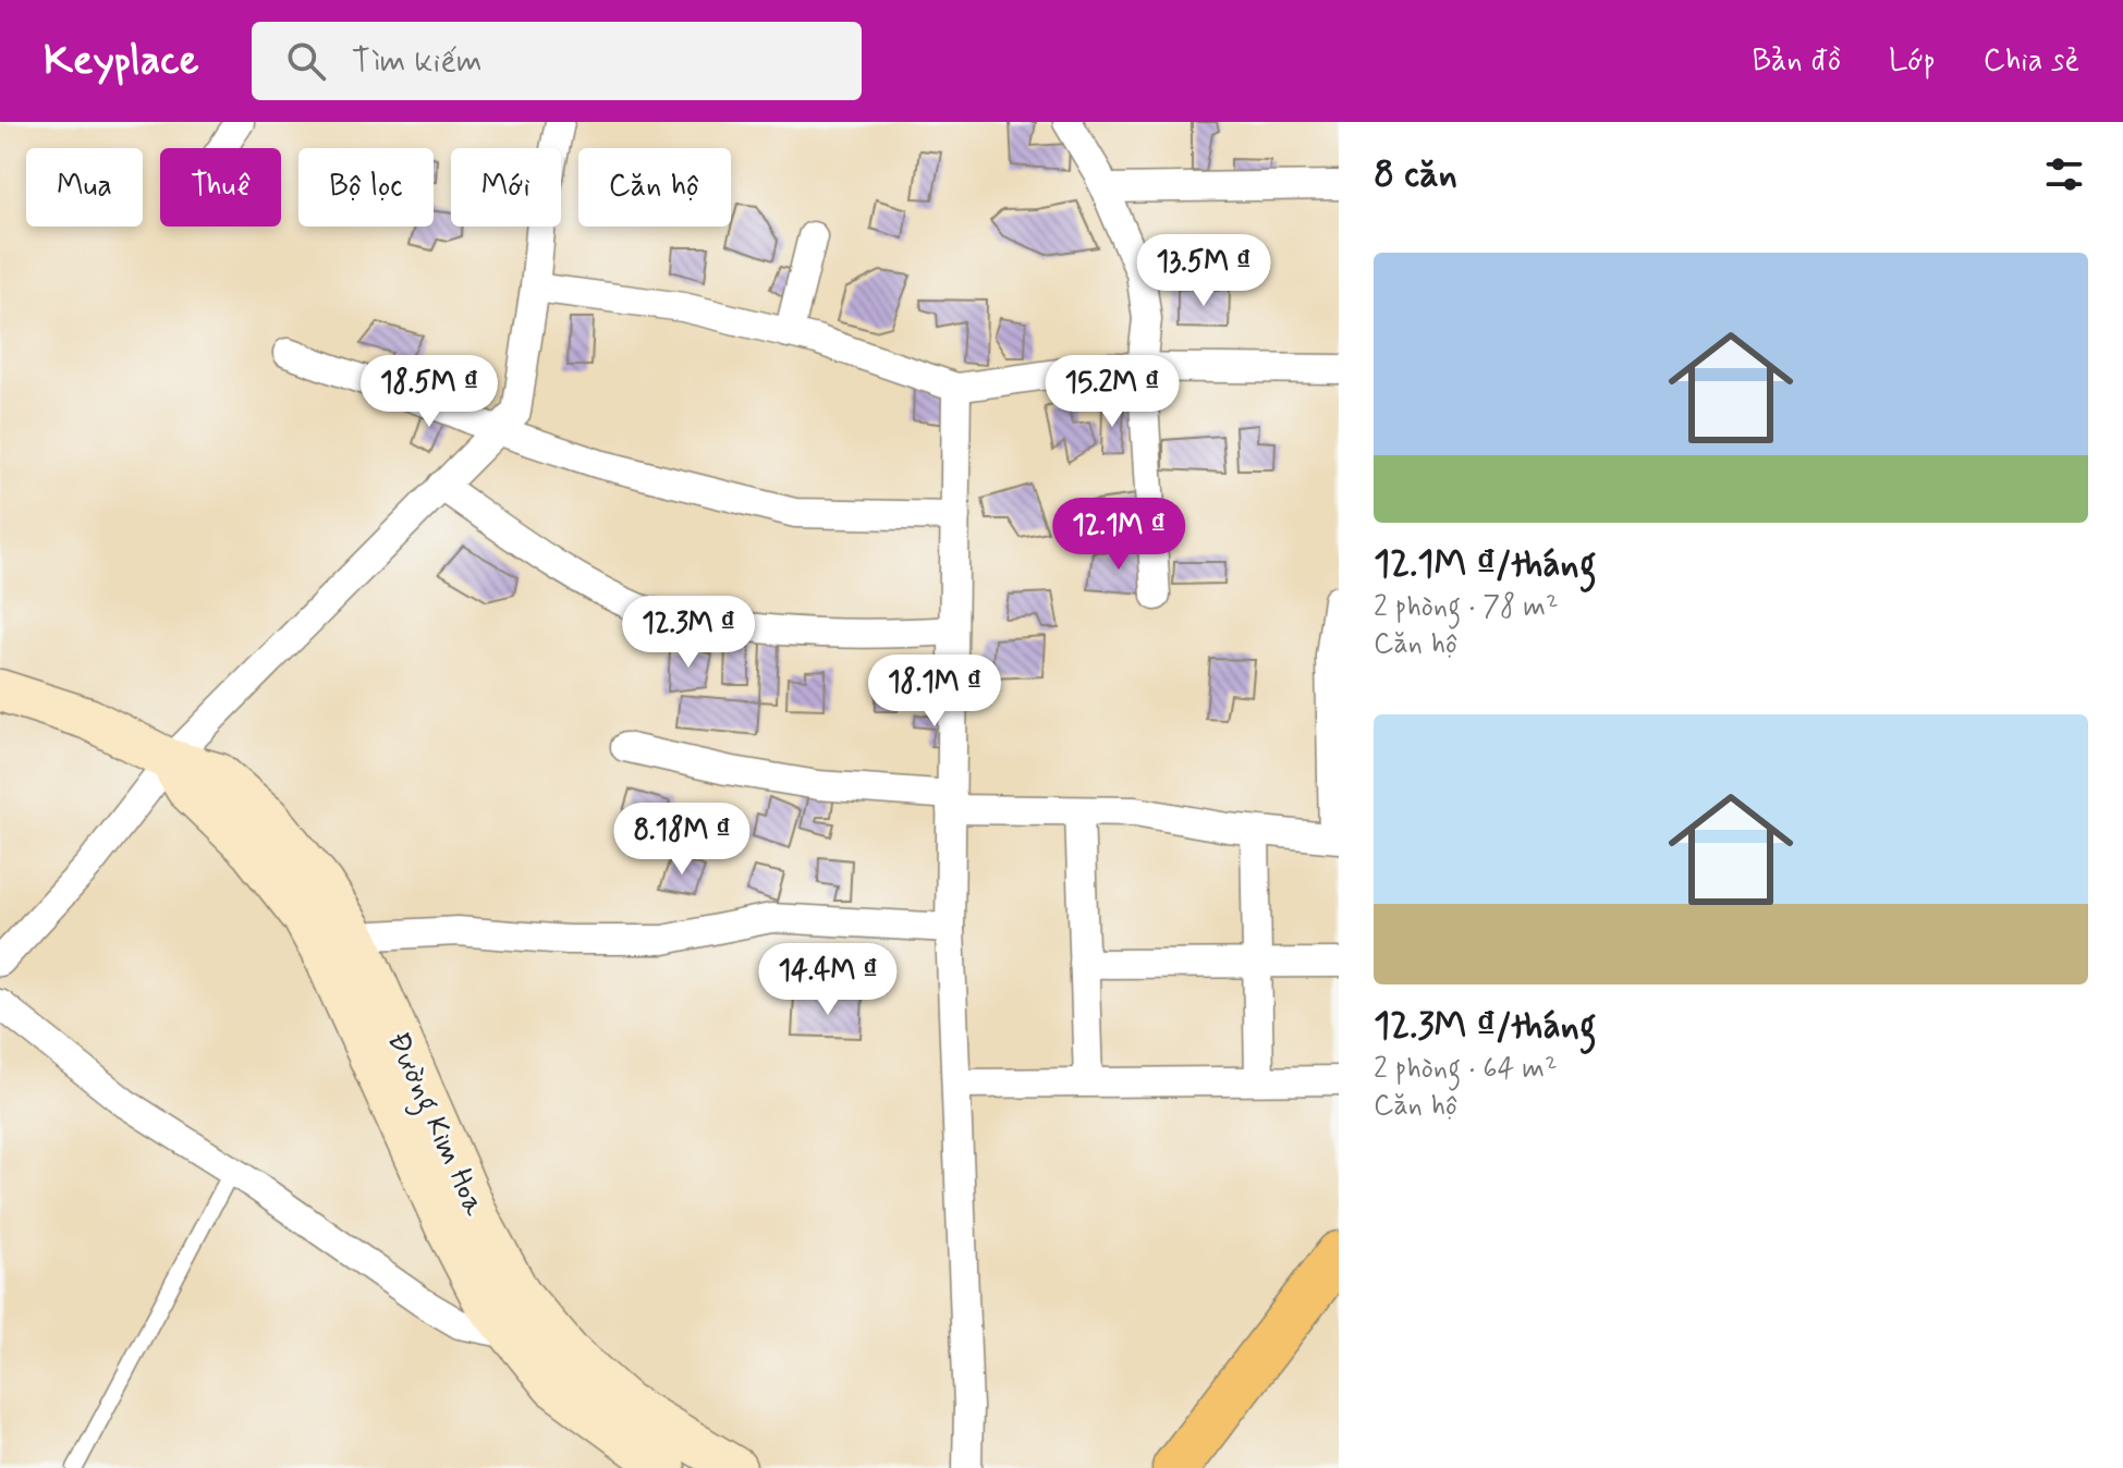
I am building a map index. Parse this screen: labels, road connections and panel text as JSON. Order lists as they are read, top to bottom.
{
  "streets": {
    "street": ["Đường Kim Hoa"]
  },
  "page": {
    "header": "Keyplace",
    "search": "Tìm kiếm",
    "nav": ["Bản đồ", "Lớp", "Chia sẻ"],
    "heading": "8 căn",
    "chip": [
      "Mua",
      "Thuê",
      "Bộ lọc",
      "Mới",
      "Căn hộ"
    ],
    "list": [
      {
        "name": "12.1M ₫/tháng",
        "note": "2 phòng · 78 m² · Căn hộ"
      },
      {
        "name": "12.3M ₫/tháng",
        "note": "2 phòng · 64 m² · Căn hộ"
      }
    ],
    "price": [
      "13.5M ₫",
      "18.5M ₫",
      "15.2M ₫",
      "12.1M ₫",
      "12.3M ₫",
      "18.1M ₫",
      "8.18M ₫",
      "14.4M ₫"
    ]
  }
}
